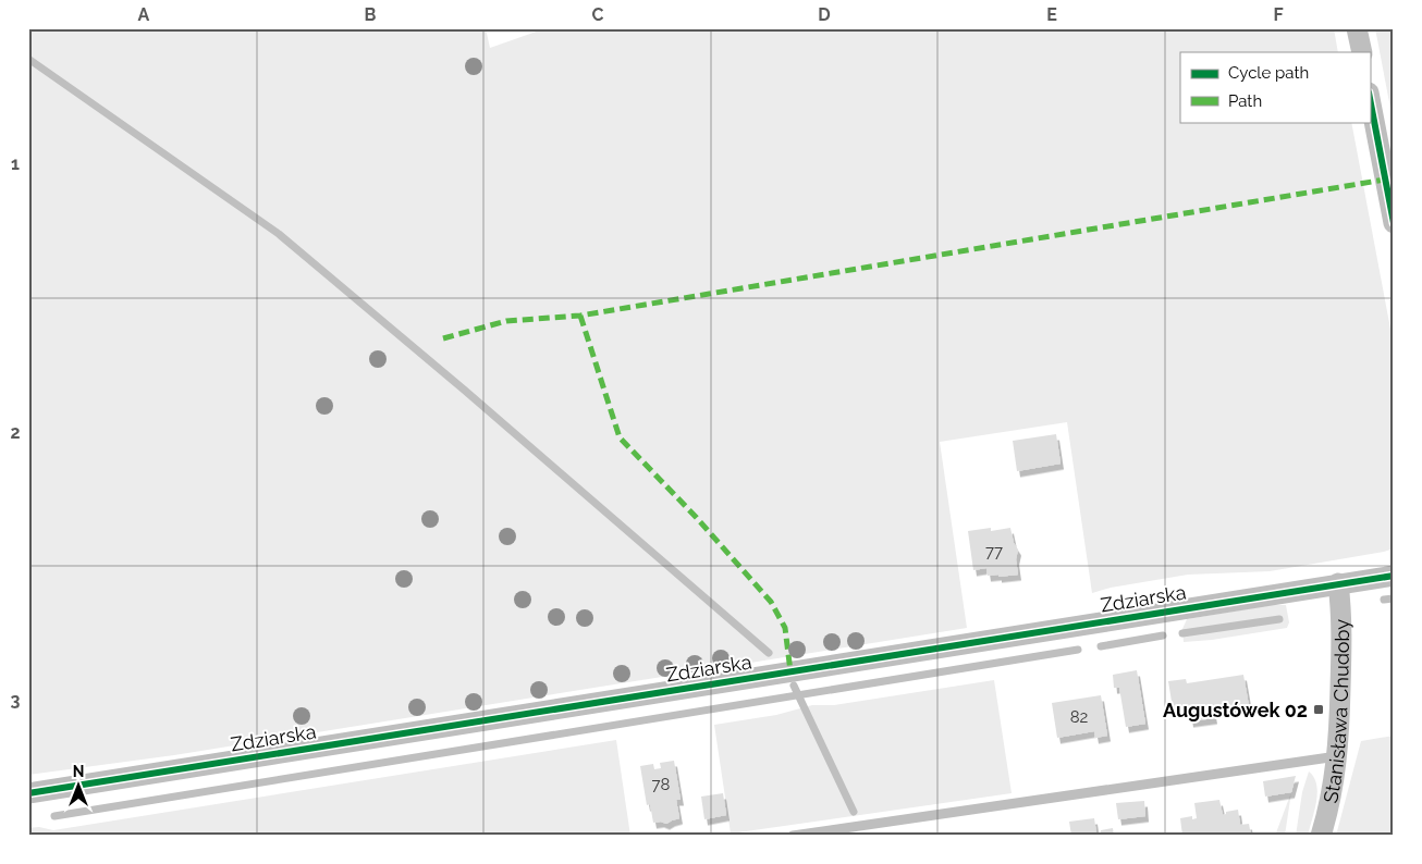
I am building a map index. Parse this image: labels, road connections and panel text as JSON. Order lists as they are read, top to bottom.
{
  "streets": {
    "street": ["Zdziarska", "Stanisława Chudoby"]
  },
  "crossings": [
    ["Zdziarska", "Stanisława Chudoby"]
  ],
  "places": {
    "transit": ["Augustówek 02"]
  },
  "house_numbers": ["77", "82", "78"],
  "legend": ["Cycle path", "Path"],
  "north": "top",
  "grid": {
    "columns": [
      "A",
      "B",
      "C",
      "D",
      "E",
      "F"
    ],
    "rows": ["1", "2", "3"]
  }
}
